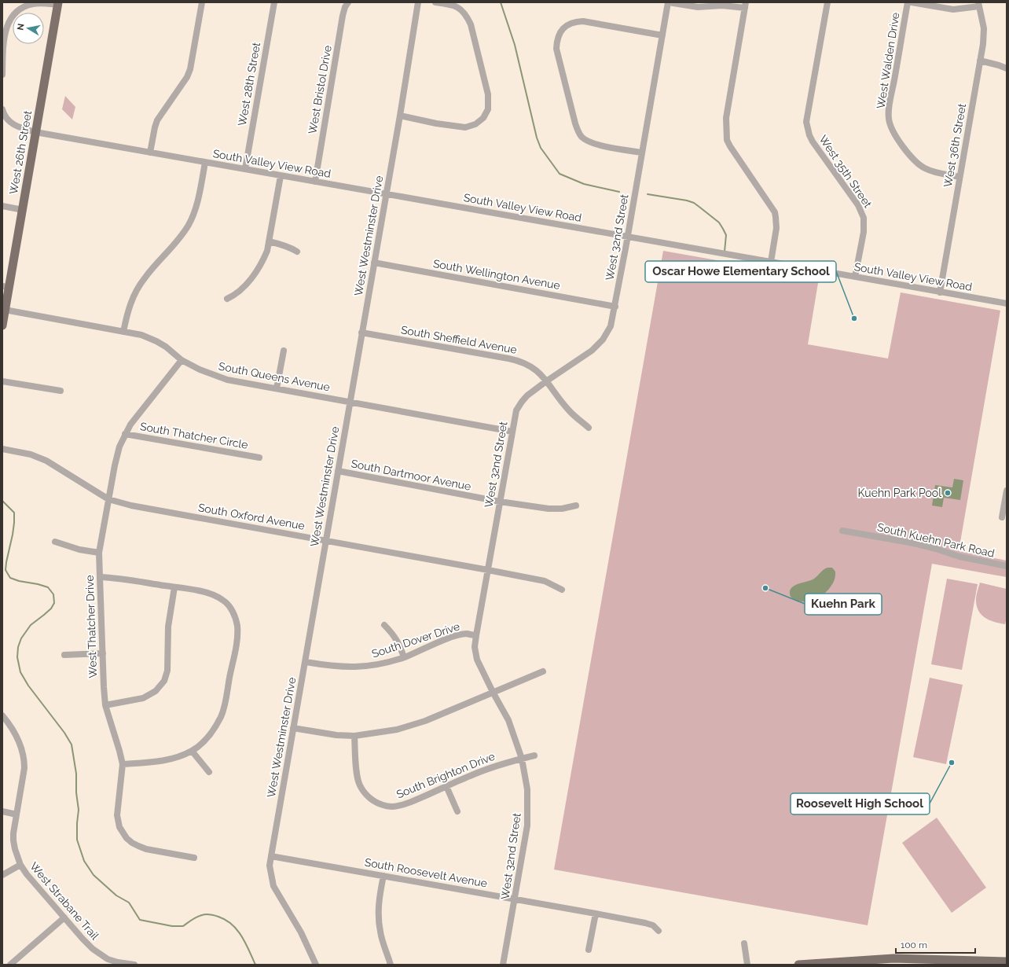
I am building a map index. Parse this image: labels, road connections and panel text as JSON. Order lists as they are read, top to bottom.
{
  "streets": {
    "main road": ["West 26th Street"],
    "street": [
      "West Walden Drive",
      "West 28th Street",
      "West Bristol Drive",
      "West 36th Street",
      "South Valley View Road",
      "West 35th Street",
      "West Westminster Drive",
      "West 32nd Street",
      "South Wellington Avenue",
      "South Sheffield Avenue",
      "South Queens Avenue",
      "South Thatcher Circle",
      "South Dartmoor Avenue",
      "South Oxford Avenue",
      "South Kuehn Park Road",
      "West Thatcher Drive",
      "South Dover Drive",
      "South Brighton Drive",
      "South Roosevelt Avenue",
      "West Strabane Trail"
    ]
  },
  "crossings": [
    ["West Walden Drive", "West 36th Street"],
    ["West 28th Street", "South Valley View Road"],
    ["West Bristol Drive", "South Valley View Road"],
    ["West 36th Street", "South Valley View Road"],
    ["West 26th Street", "South Valley View Road"],
    ["West 26th Street", "South Queens Avenue"],
    ["South Valley View Road", "West 35th Street"],
    ["South Valley View Road", "West Westminster Drive"],
    ["South Valley View Road", "West 32nd Street"],
    ["West Westminster Drive", "South Wellington Avenue"],
    ["West Westminster Drive", "South Sheffield Avenue"],
    ["West Westminster Drive", "South Queens Avenue"],
    ["West Westminster Drive", "South Dartmoor Avenue"],
    ["West Westminster Drive", "South Oxford Avenue"],
    ["West Westminster Drive", "South Dover Drive"],
    ["West Westminster Drive", "South Roosevelt Avenue"],
    ["West 32nd Street", "South Wellington Avenue"],
    ["West 32nd Street", "South Sheffield Avenue"],
    ["West 32nd Street", "South Queens Avenue"],
    ["West 32nd Street", "South Dartmoor Avenue"],
    ["West 32nd Street", "South Oxford Avenue"],
    ["West 32nd Street", "South Dover Drive"],
    ["West 32nd Street", "South Brighton Drive"],
    ["West 32nd Street", "South Roosevelt Avenue"],
    ["South Queens Avenue", "West Thatcher Drive"],
    ["South Thatcher Circle", "West Thatcher Drive"],
    ["South Oxford Avenue", "West Thatcher Drive"]
  ],
  "places": [
    "Oscar Howe Elementary School",
    "Kuehn Park Pool",
    "Kuehn Park",
    "Roosevelt High School"
  ],
  "scale_bar": "100 m",
  "north": "left"
}
